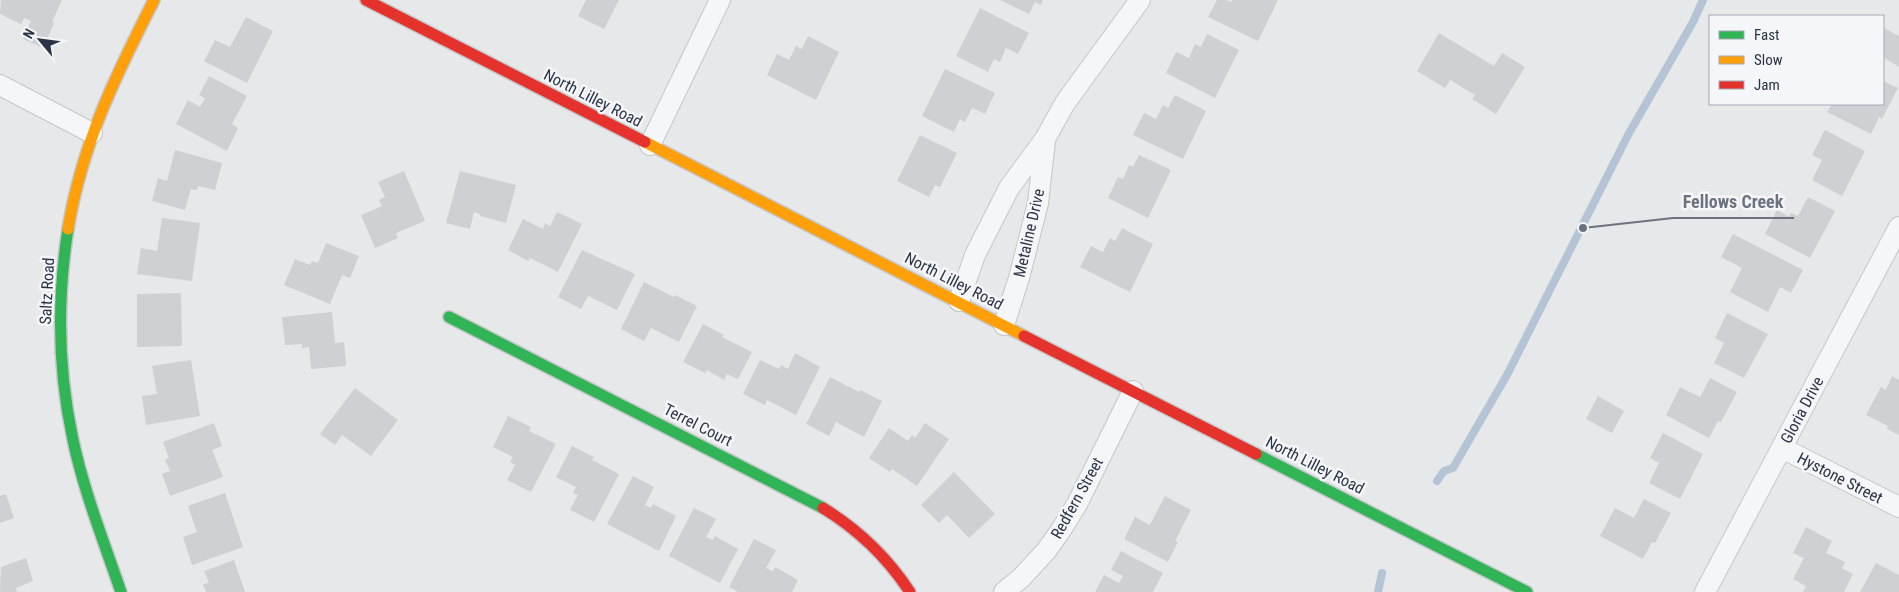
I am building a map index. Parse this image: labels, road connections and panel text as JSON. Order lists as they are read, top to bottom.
{
  "streets": {
    "street": [
      "North Lilley Road",
      "Metaline Drive",
      "Saltz Road",
      "Gloria Drive",
      "Terrel Court",
      "Hystone Street",
      "Redfern Street"
    ]
  },
  "crossings": [
    ["North Lilley Road", "Metaline Drive"],
    ["North Lilley Road", "Redfern Street"],
    ["Gloria Drive", "Hystone Street"]
  ],
  "places": ["Fellows Creek"],
  "legend": ["Fast", "Slow", "Jam"],
  "north": "top left"
}
